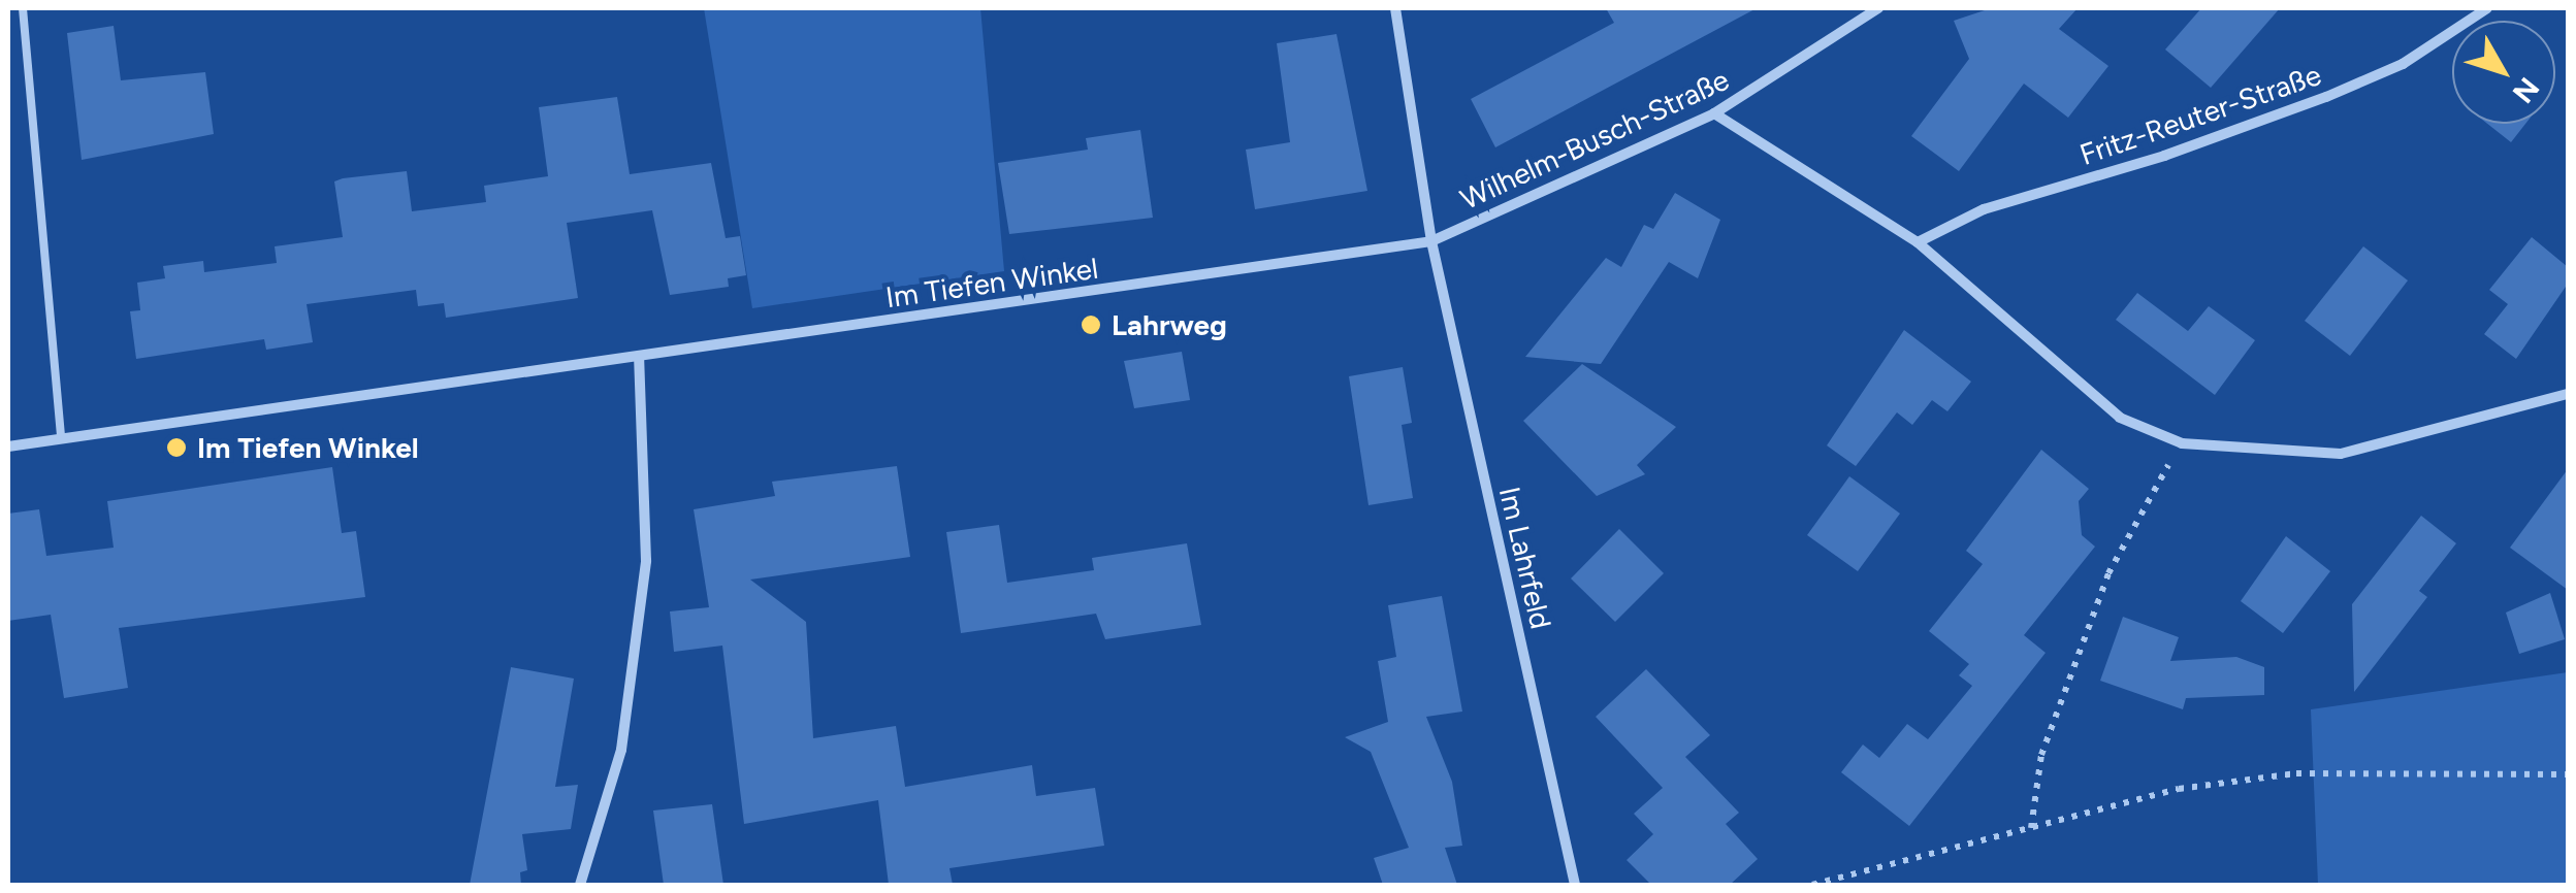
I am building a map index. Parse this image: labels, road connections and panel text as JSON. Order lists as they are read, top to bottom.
{
  "streets": {
    "street": [
      "Fritz-Reuter-Straße",
      "Wilhelm-Busch-Straße",
      "Im Tiefen Winkel",
      "Im Lahrfeld"
    ]
  },
  "crossings": [
    ["Wilhelm-Busch-Straße", "Im Tiefen Winkel"],
    ["Wilhelm-Busch-Straße", "Im Lahrfeld"],
    ["Im Tiefen Winkel", "Im Lahrfeld"]
  ],
  "places": ["Lahrweg", "Im Tiefen Winkel"],
  "north": "bottom right"
}
